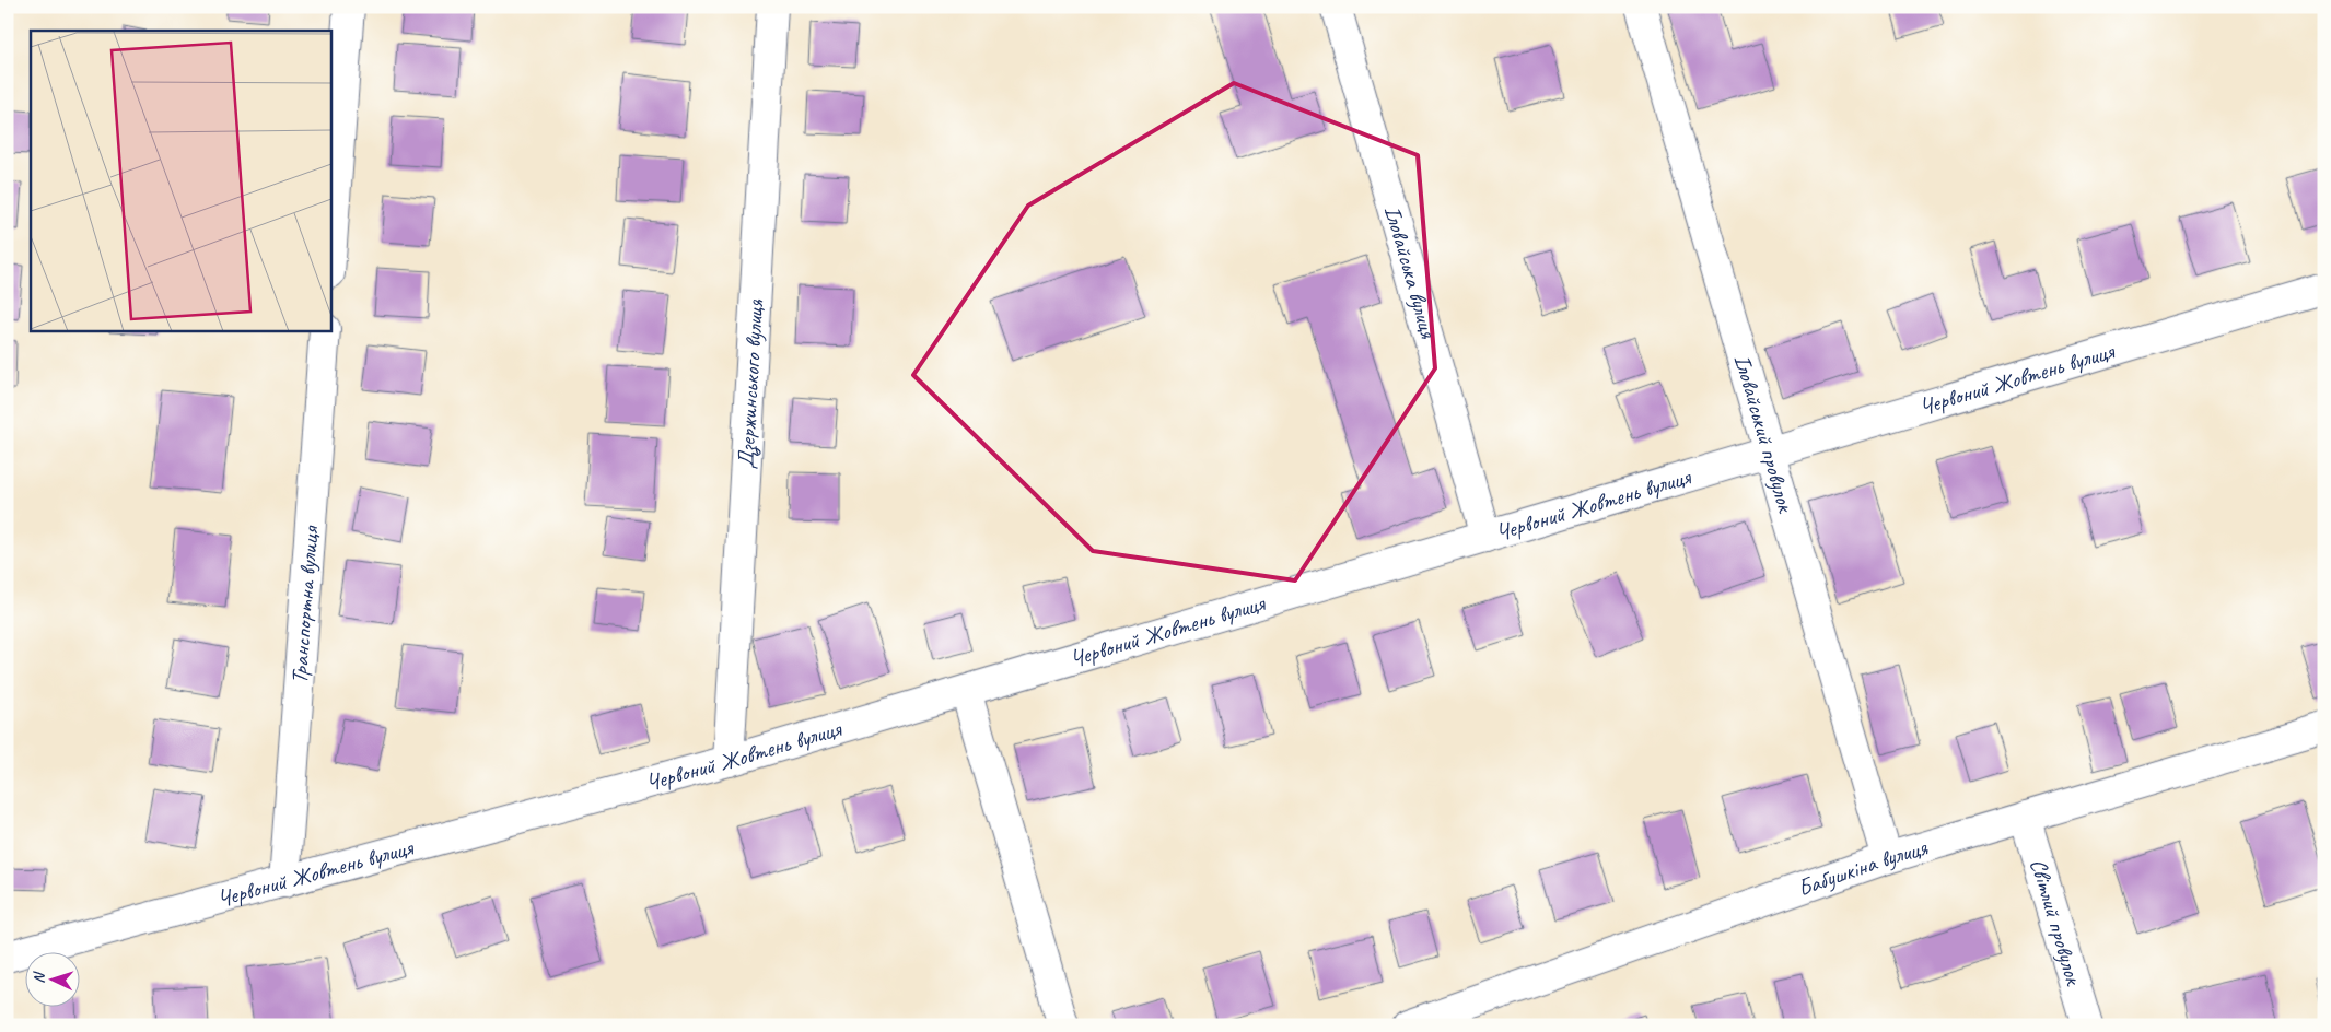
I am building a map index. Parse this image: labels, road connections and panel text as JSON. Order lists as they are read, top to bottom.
{
  "streets": {
    "street": [
      "Іловайська вулиця",
      "Червоний Жовтень вулиця",
      "Дзержинського вулиця",
      "Іловайський провулок",
      "Транспортна вулиця",
      "Бабушкіна вулиця",
      "Світлий провулок"
    ]
  },
  "crossings": [
    ["Іловайська вулиця", "Червоний Жовтень вулиця"],
    ["Червоний Жовтень вулиця", "Дзержинського вулиця"],
    ["Червоний Жовтень вулиця", "Іловайський провулок"],
    ["Червоний Жовтень вулиця", "Транспортна вулиця"],
    ["Іловайський провулок", "Бабушкіна вулиця"],
    ["Бабушкіна вулиця", "Світлий провулок"]
  ],
  "north": "left"
}
